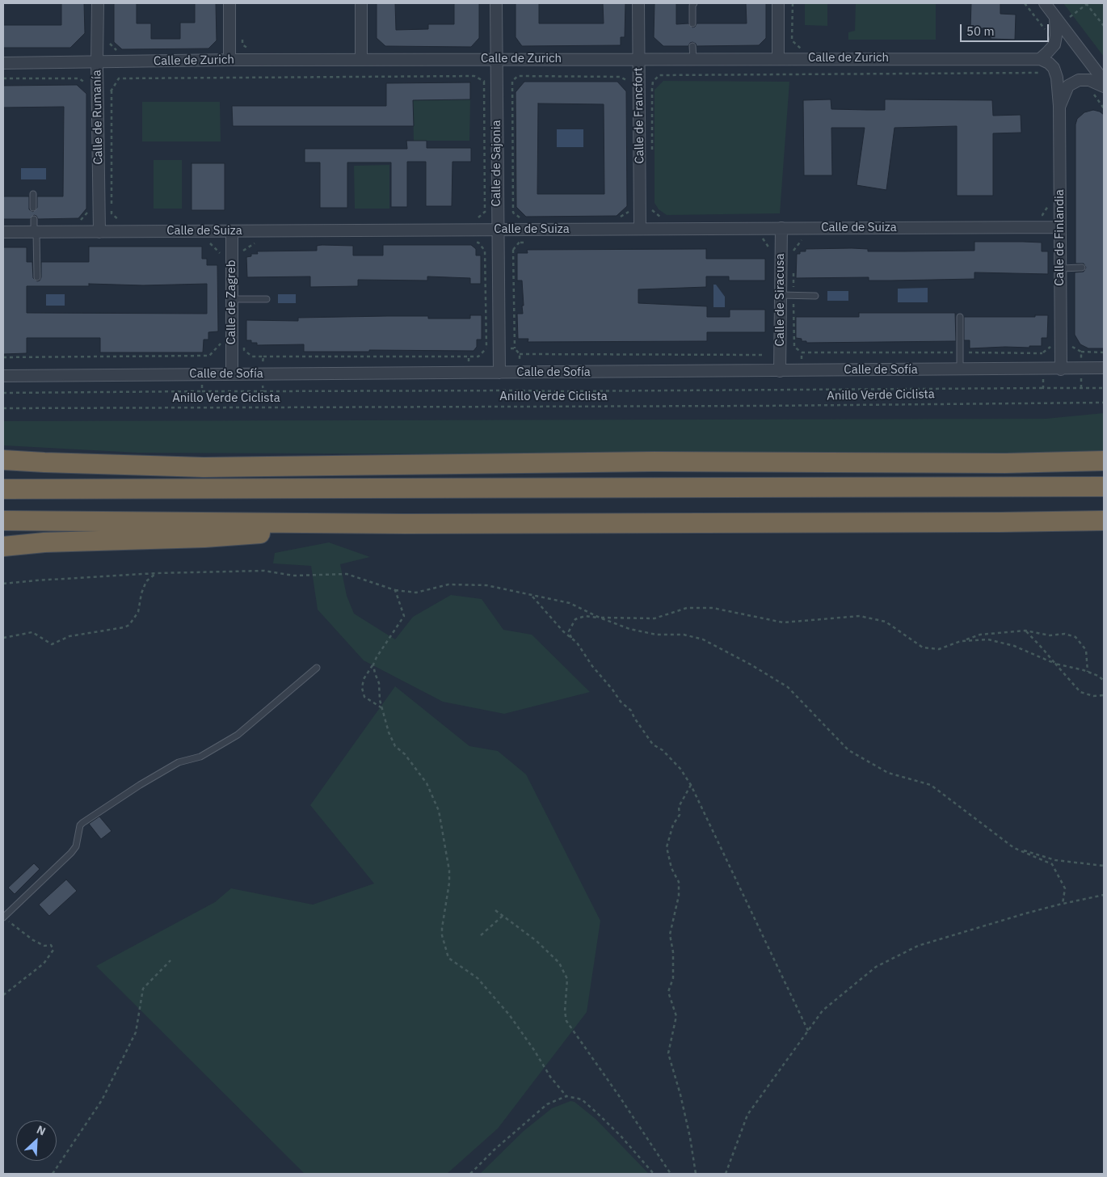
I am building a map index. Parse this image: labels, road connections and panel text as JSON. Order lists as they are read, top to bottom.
{
  "streets": {
    "street": [
      "Calle de Zurich",
      "Calle de Francfort",
      "Calle de Rumanía",
      "Calle de Sajonia",
      "Calle de Suiza",
      "Calle de Finlandia",
      "Calle de Siracusa",
      "Calle de Zagreb",
      "Calle de Sofía"
    ],
    "path": ["Anillo Verde Ciclista"]
  },
  "crossings": [
    ["Calle de Zurich", "Calle de Francfort"],
    ["Calle de Zurich", "Calle de Rumanía"],
    ["Calle de Zurich", "Calle de Sajonia"],
    ["Calle de Zurich", "Calle de Finlandia"],
    ["Calle de Francfort", "Calle de Suiza"],
    ["Calle de Rumanía", "Calle de Suiza"],
    ["Calle de Sajonia", "Calle de Suiza"],
    ["Calle de Sajonia", "Calle de Sofía"],
    ["Calle de Suiza", "Calle de Finlandia"],
    ["Calle de Suiza", "Calle de Siracusa"],
    ["Calle de Suiza", "Calle de Zagreb"],
    ["Calle de Finlandia", "Calle de Sofía"],
    ["Calle de Siracusa", "Calle de Sofía"],
    ["Calle de Zagreb", "Calle de Sofía"]
  ],
  "scale_bar": "50 m",
  "north": "top right"
}
